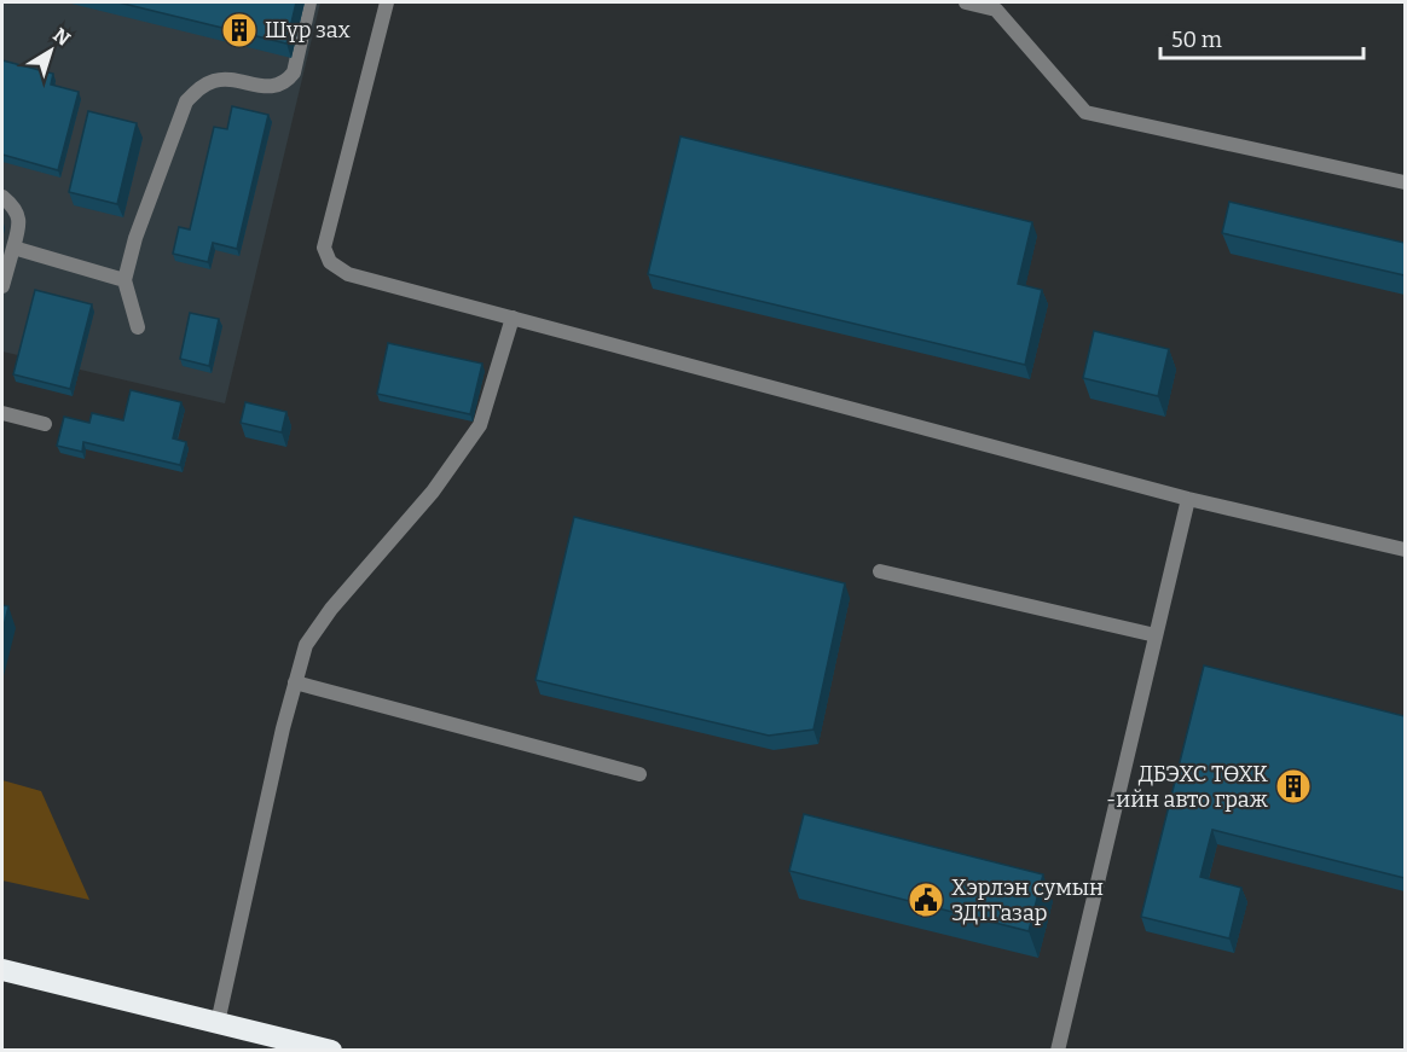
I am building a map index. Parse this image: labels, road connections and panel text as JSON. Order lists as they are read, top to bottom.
{
  "places": {
    "building": ["Шүр зах", "ДБЭХС ТӨХК -ийн авто граж"],
    "public building": ["Хэрлэн сумын ЗДТГазар"]
  },
  "scale_bar": "50 m",
  "north": "top right"
}
